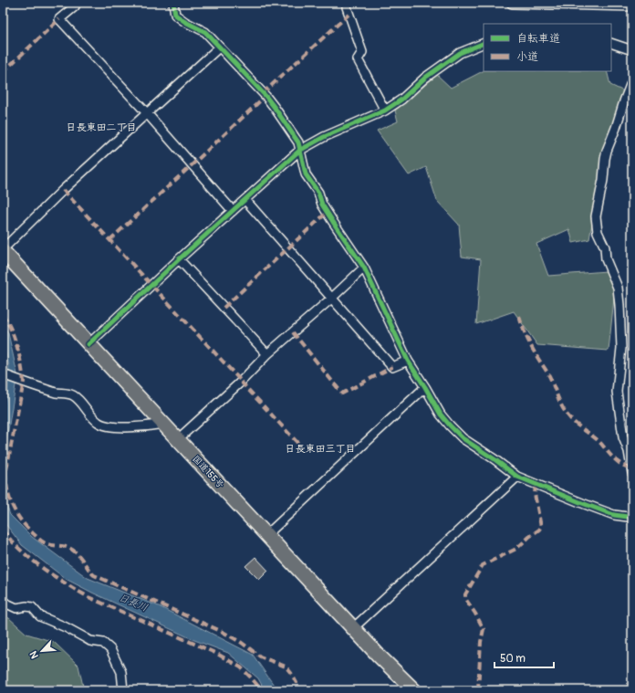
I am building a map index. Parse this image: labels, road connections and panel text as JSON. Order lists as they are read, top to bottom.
{
  "streets": {
    "highway": ["国道155号"]
  },
  "districts": ["日長東田二丁目", "日長東田三丁目"],
  "water": ["日長川"],
  "legend": ["自転車道", "小道"],
  "scale_bar": "50 m",
  "north": "bottom left"
}
